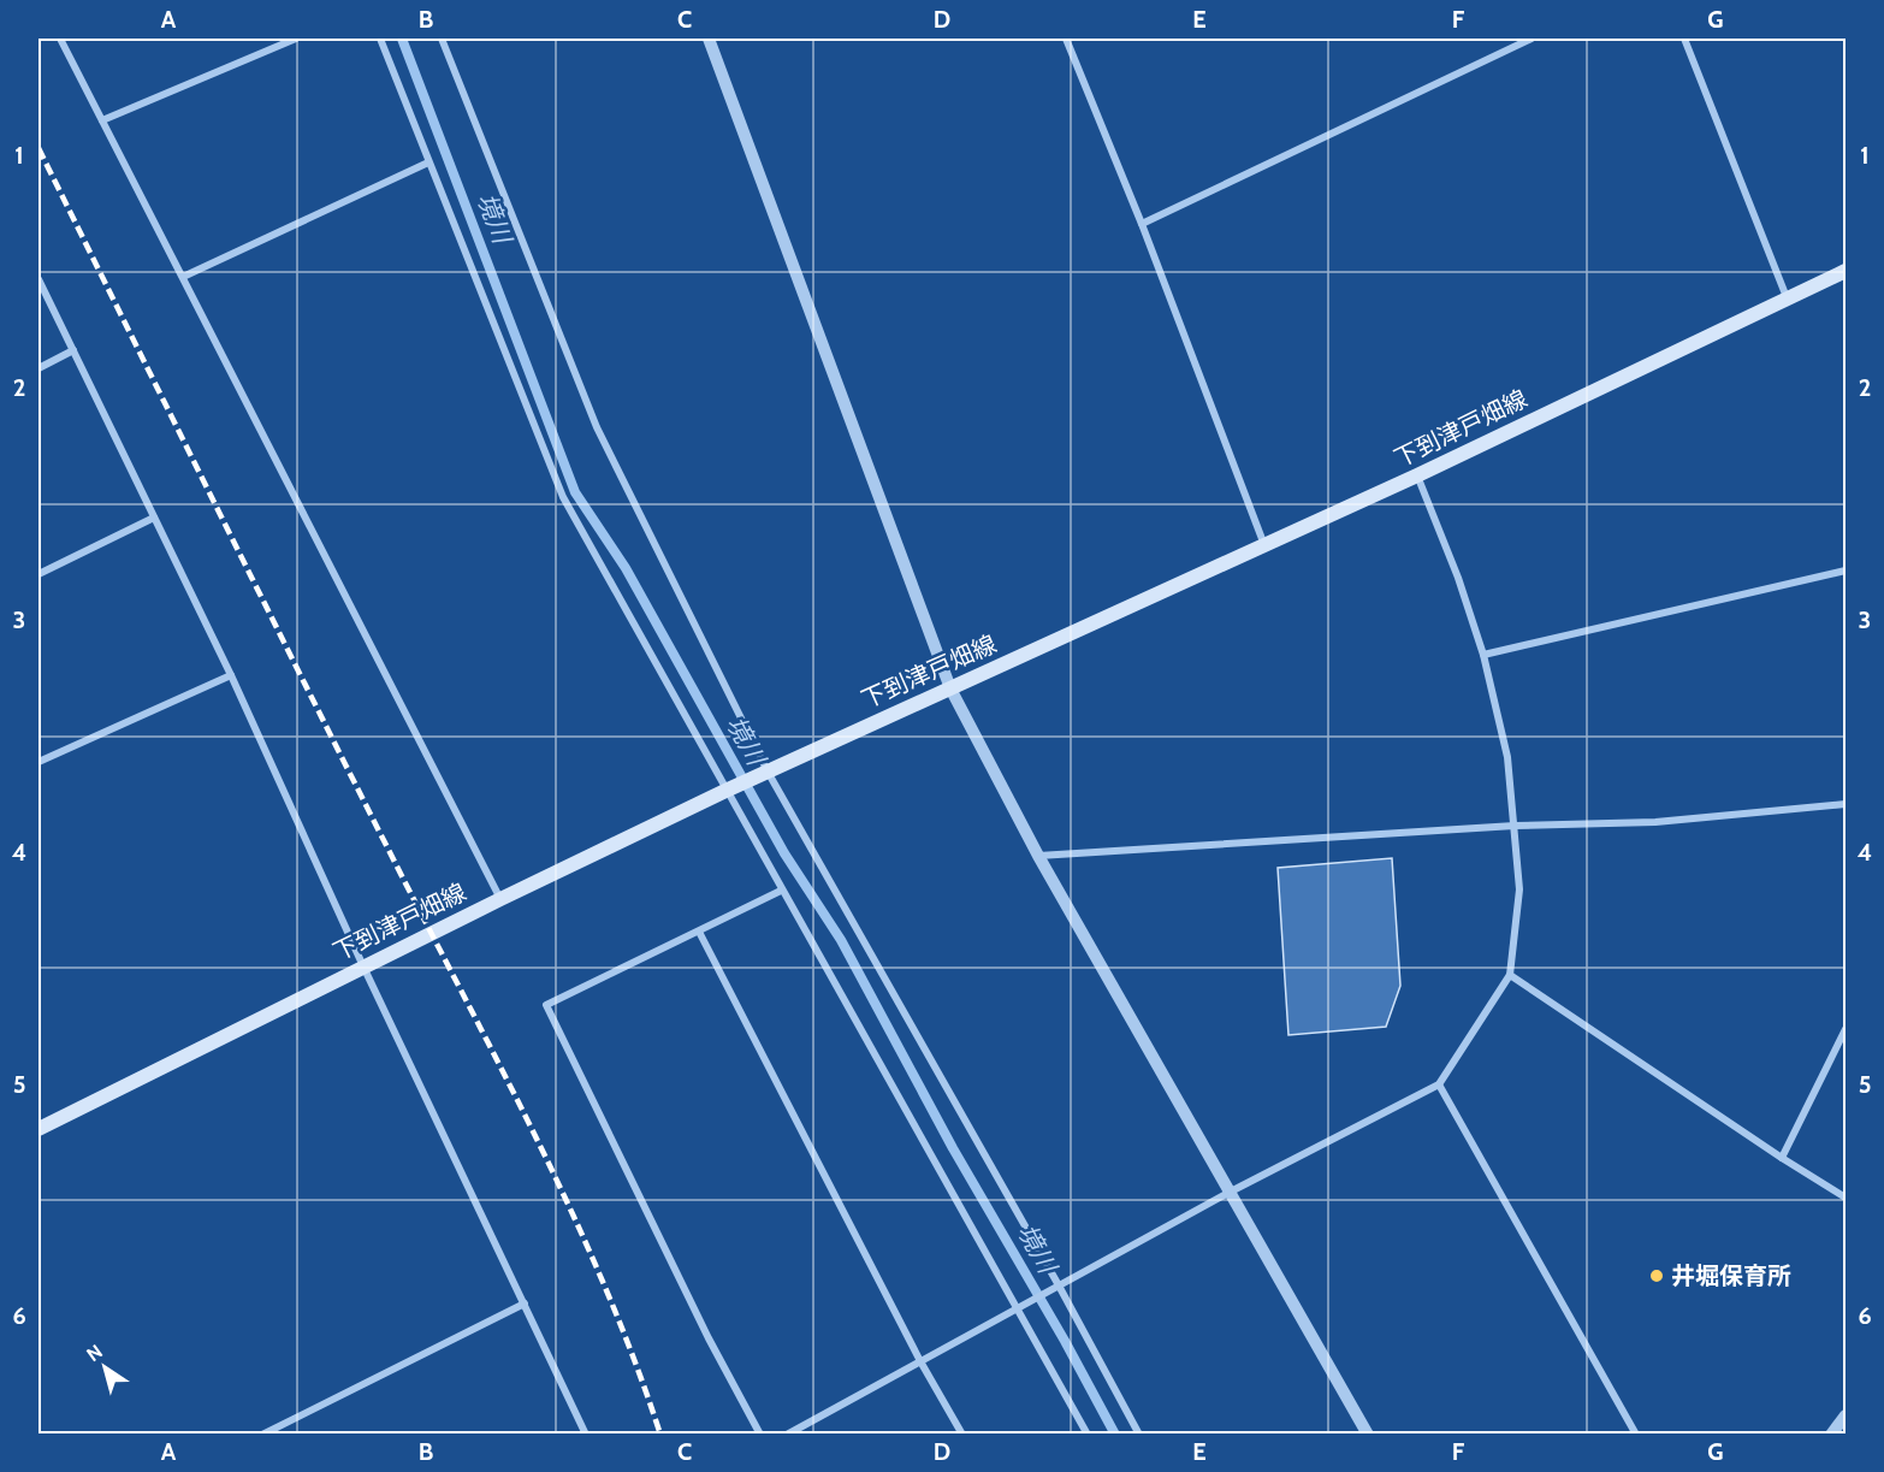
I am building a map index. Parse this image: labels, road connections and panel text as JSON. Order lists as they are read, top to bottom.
{
  "streets": {
    "main road": ["下到津戸畑線"]
  },
  "water": ["境川"],
  "places": ["井堀保育所"],
  "north": "top left",
  "grid": {
    "columns": [
      "A",
      "B",
      "C",
      "D",
      "E",
      "F",
      "G"
    ],
    "rows": [
      "1",
      "2",
      "3",
      "4",
      "5",
      "6"
    ]
  }
}
